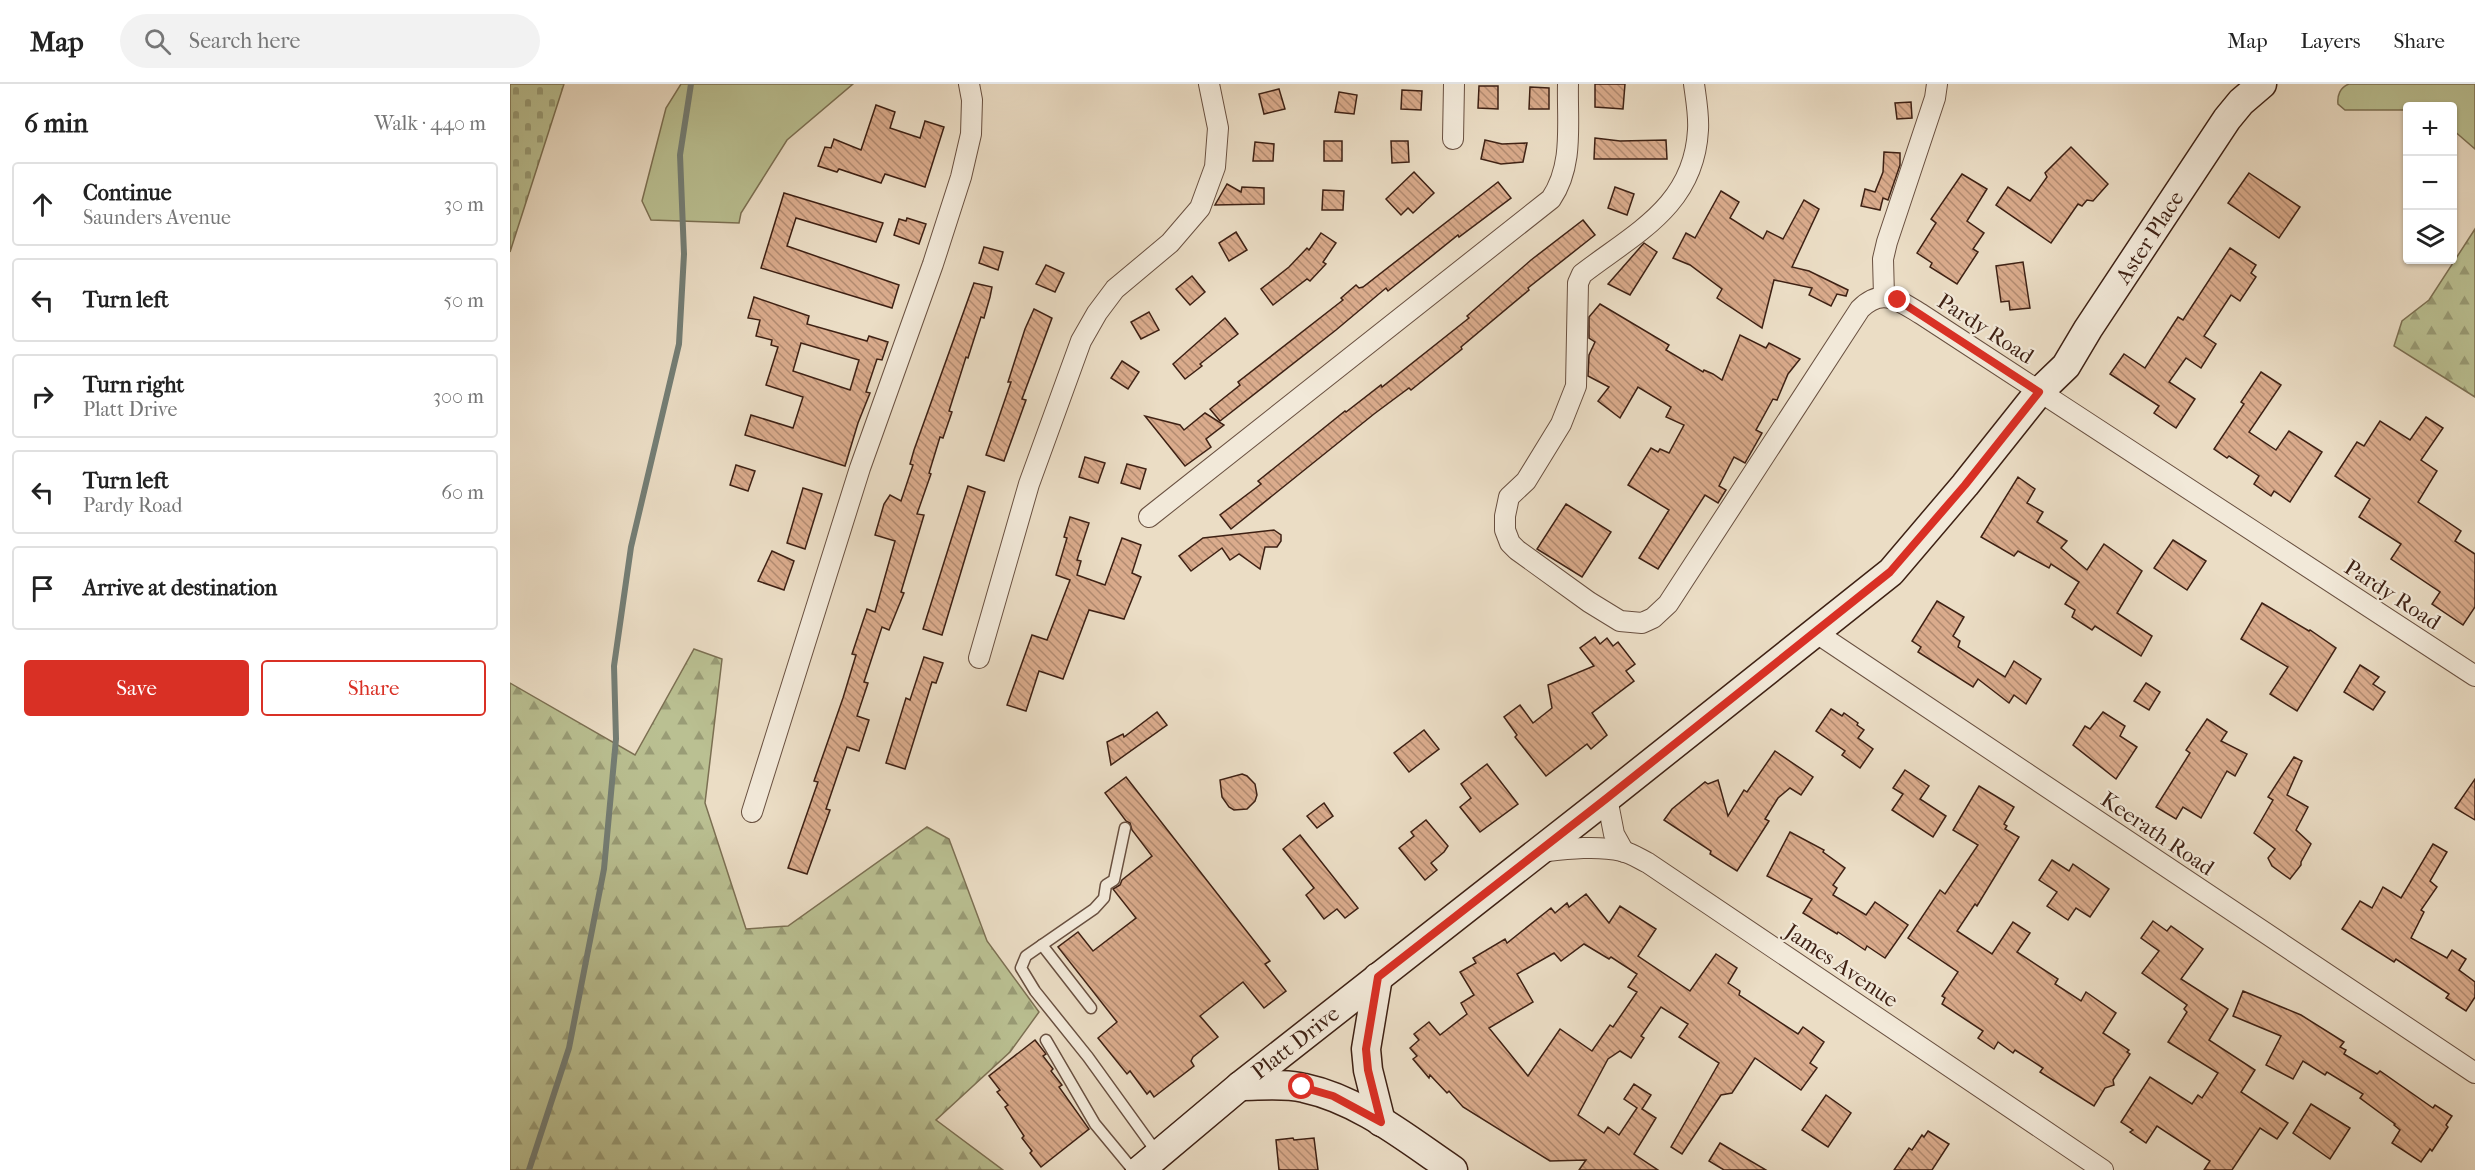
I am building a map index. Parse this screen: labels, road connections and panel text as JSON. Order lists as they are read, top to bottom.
{
  "streets": {
    "street": [
      "Aster Place",
      "Pardy Road",
      "Keerath Road",
      "James Avenue",
      "Platt Drive"
    ]
  },
  "crossings": [
    ["Aster Place", "Pardy Road"],
    ["Aster Place", "Platt Drive"],
    ["Pardy Road", "Platt Drive"],
    ["Keerath Road", "Platt Drive"],
    ["James Avenue", "Platt Drive"]
  ],
  "page": {
    "header": "Map",
    "search": "Search here",
    "nav": ["Map", "Layers", "Share"],
    "heading": ["6 min", "Walk · 440 m"],
    "map_buttons": ["+", "−"],
    "list": [
      ["Continue", "Saunders Avenue", "30 m"],
      ["Turn left", "50 m"],
      ["Turn right", "Platt Drive", "300 m"],
      ["Turn left", "Pardy Road", "60 m"],
      "Arrive at destination"
    ],
    "buttons": ["Save", "Share"]
  }
}
